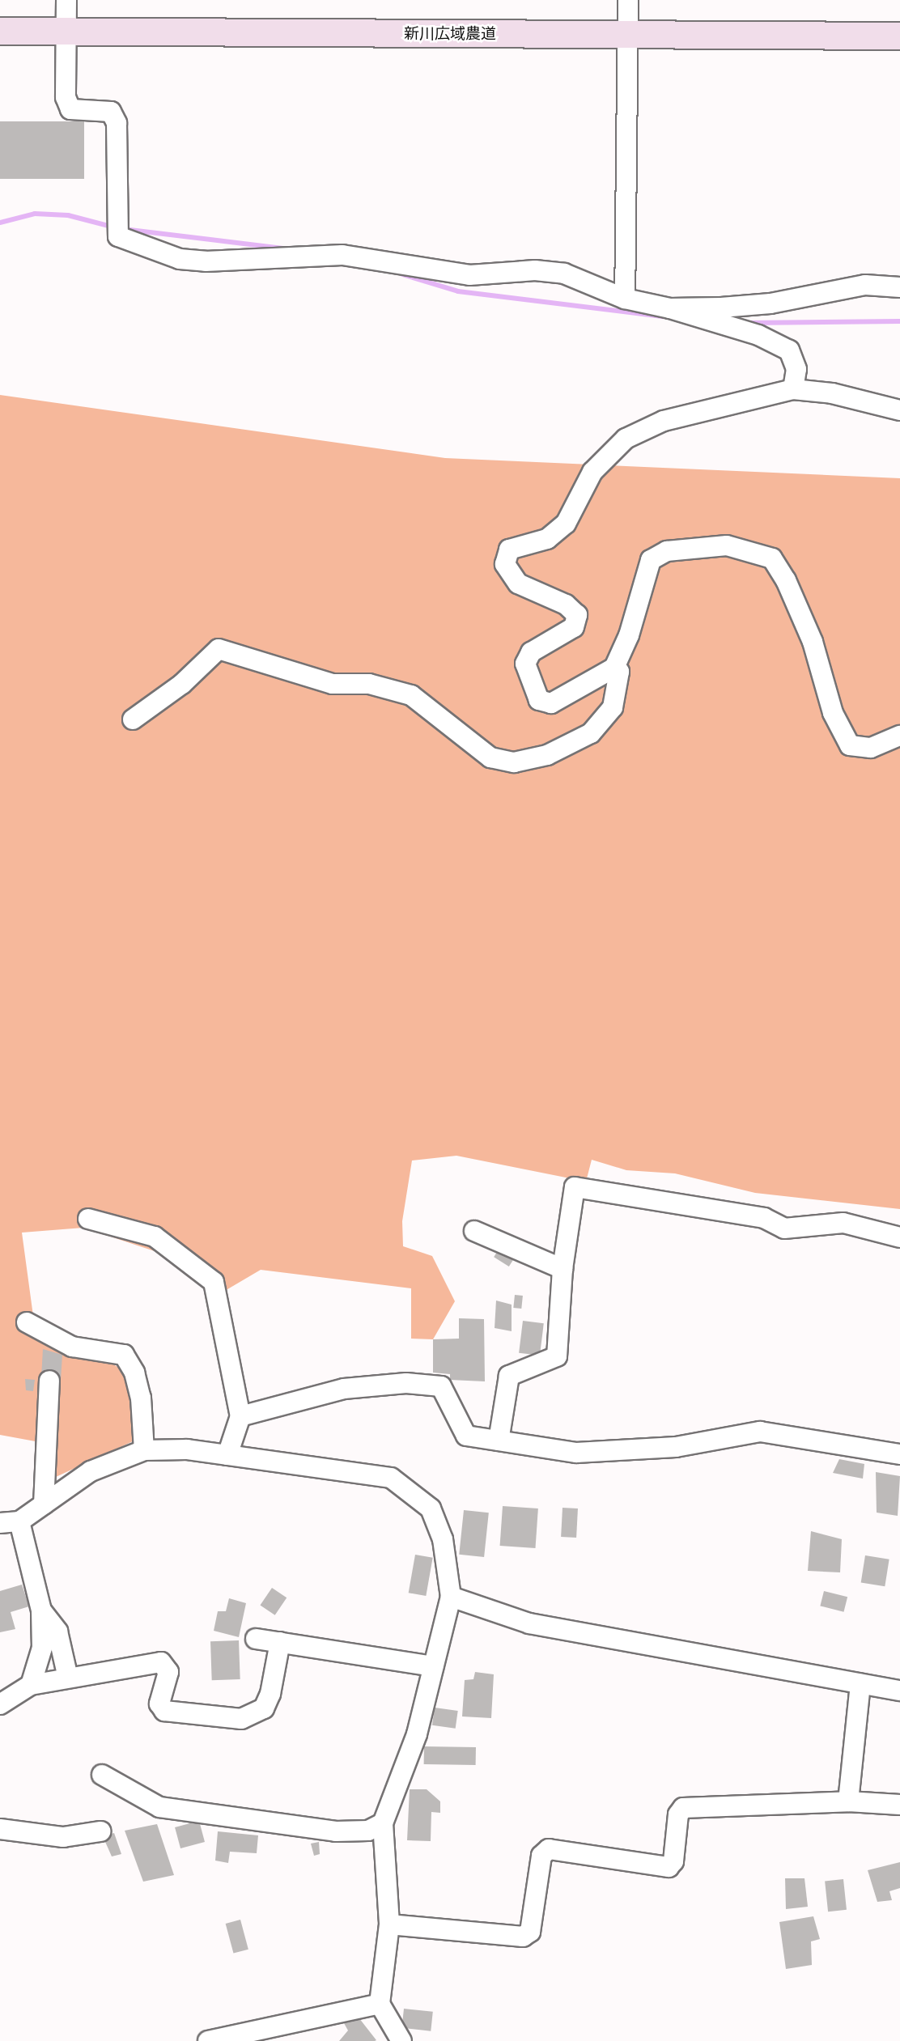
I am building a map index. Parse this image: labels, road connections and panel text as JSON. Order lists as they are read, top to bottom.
{
  "streets": {
    "street": ["新川広域農道"]
  }
}
